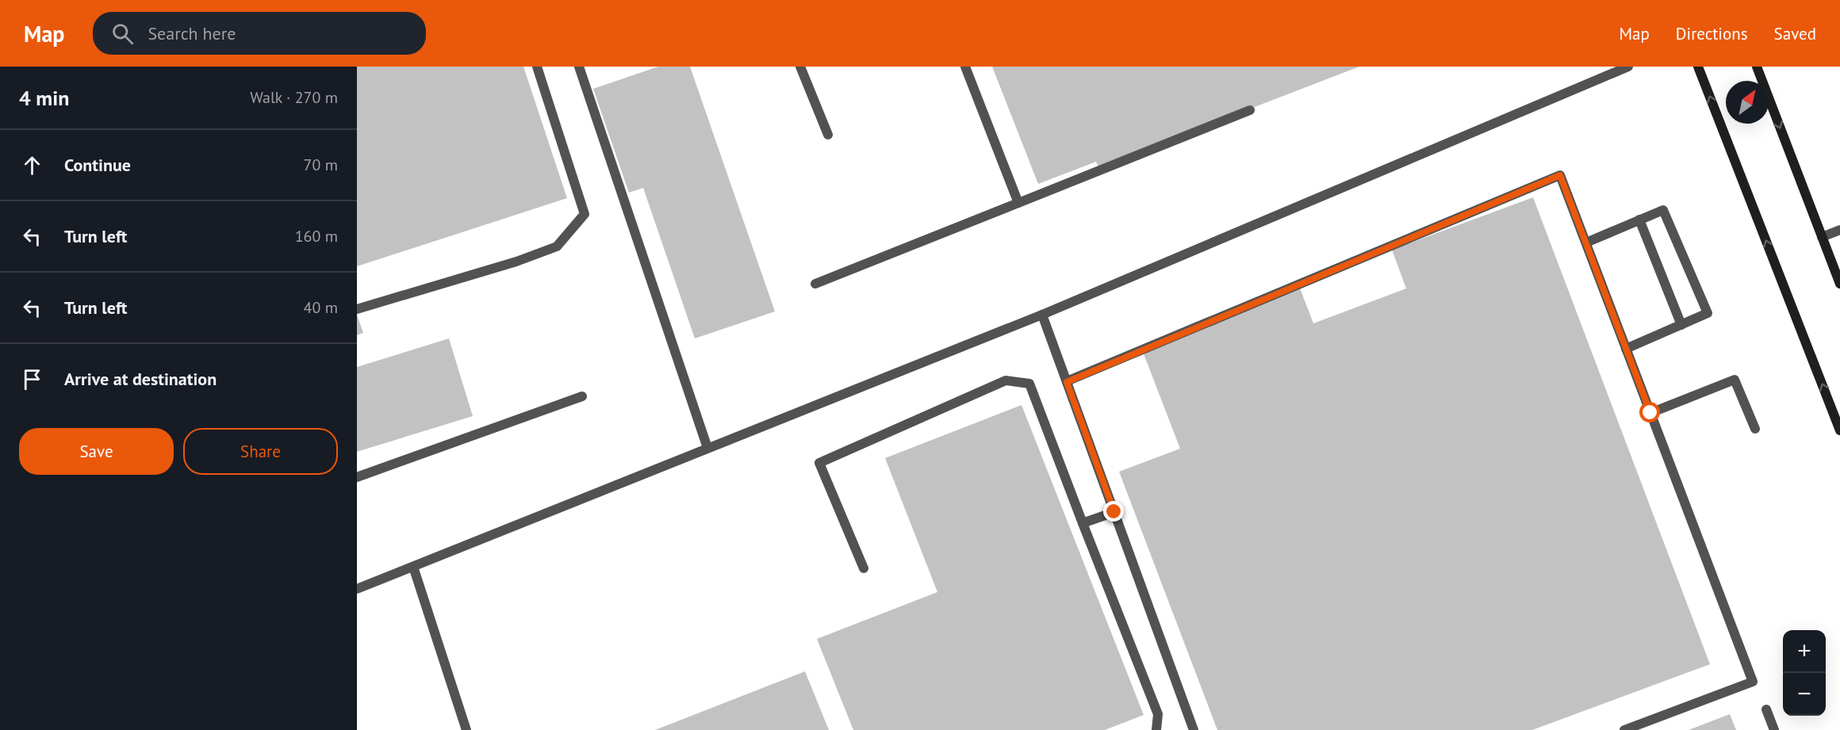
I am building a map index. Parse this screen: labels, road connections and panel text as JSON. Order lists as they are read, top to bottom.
{
  "north": "top right",
  "page": {
    "header": "Map",
    "search": "Search here",
    "nav": ["Map", "Directions", "Saved"],
    "heading": ["4 min", "Walk · 270 m"],
    "list": [
      ["Continue", "70 m"],
      ["Turn left", "160 m"],
      ["Turn left", "40 m"],
      "Arrive at destination"
    ],
    "buttons": ["Save", "Share"],
    "map_buttons": ["+", "−"]
  }
}
